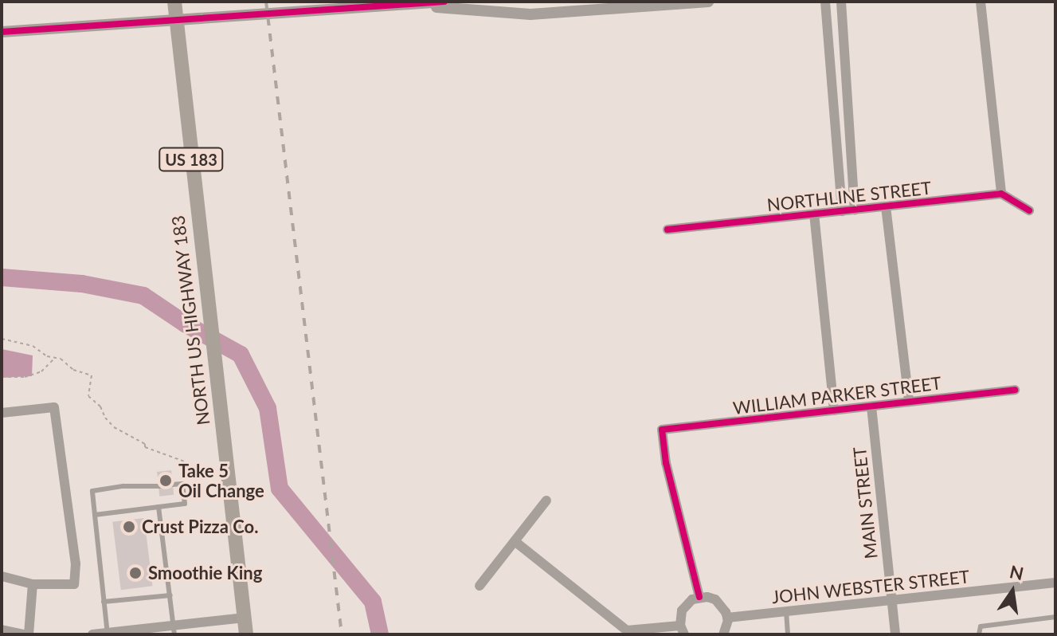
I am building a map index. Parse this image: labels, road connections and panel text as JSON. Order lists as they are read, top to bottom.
{
  "streets": {
    "main road": ["US 183", "NORTH US HIGHWAY 183"],
    "street": [
      "NORTHLINE STREET",
      "WILLIAM PARKER STREET",
      "MAIN STREET",
      "JOHN WEBSTER STREET"
    ]
  },
  "crossings": [
    ["WILLIAM PARKER STREET", "MAIN STREET"],
    ["MAIN STREET", "JOHN WEBSTER STREET"]
  ],
  "places": ["Take 5 Oil Change", "Crust Pizza Co.", "Smoothie King"],
  "north": "top"
}
